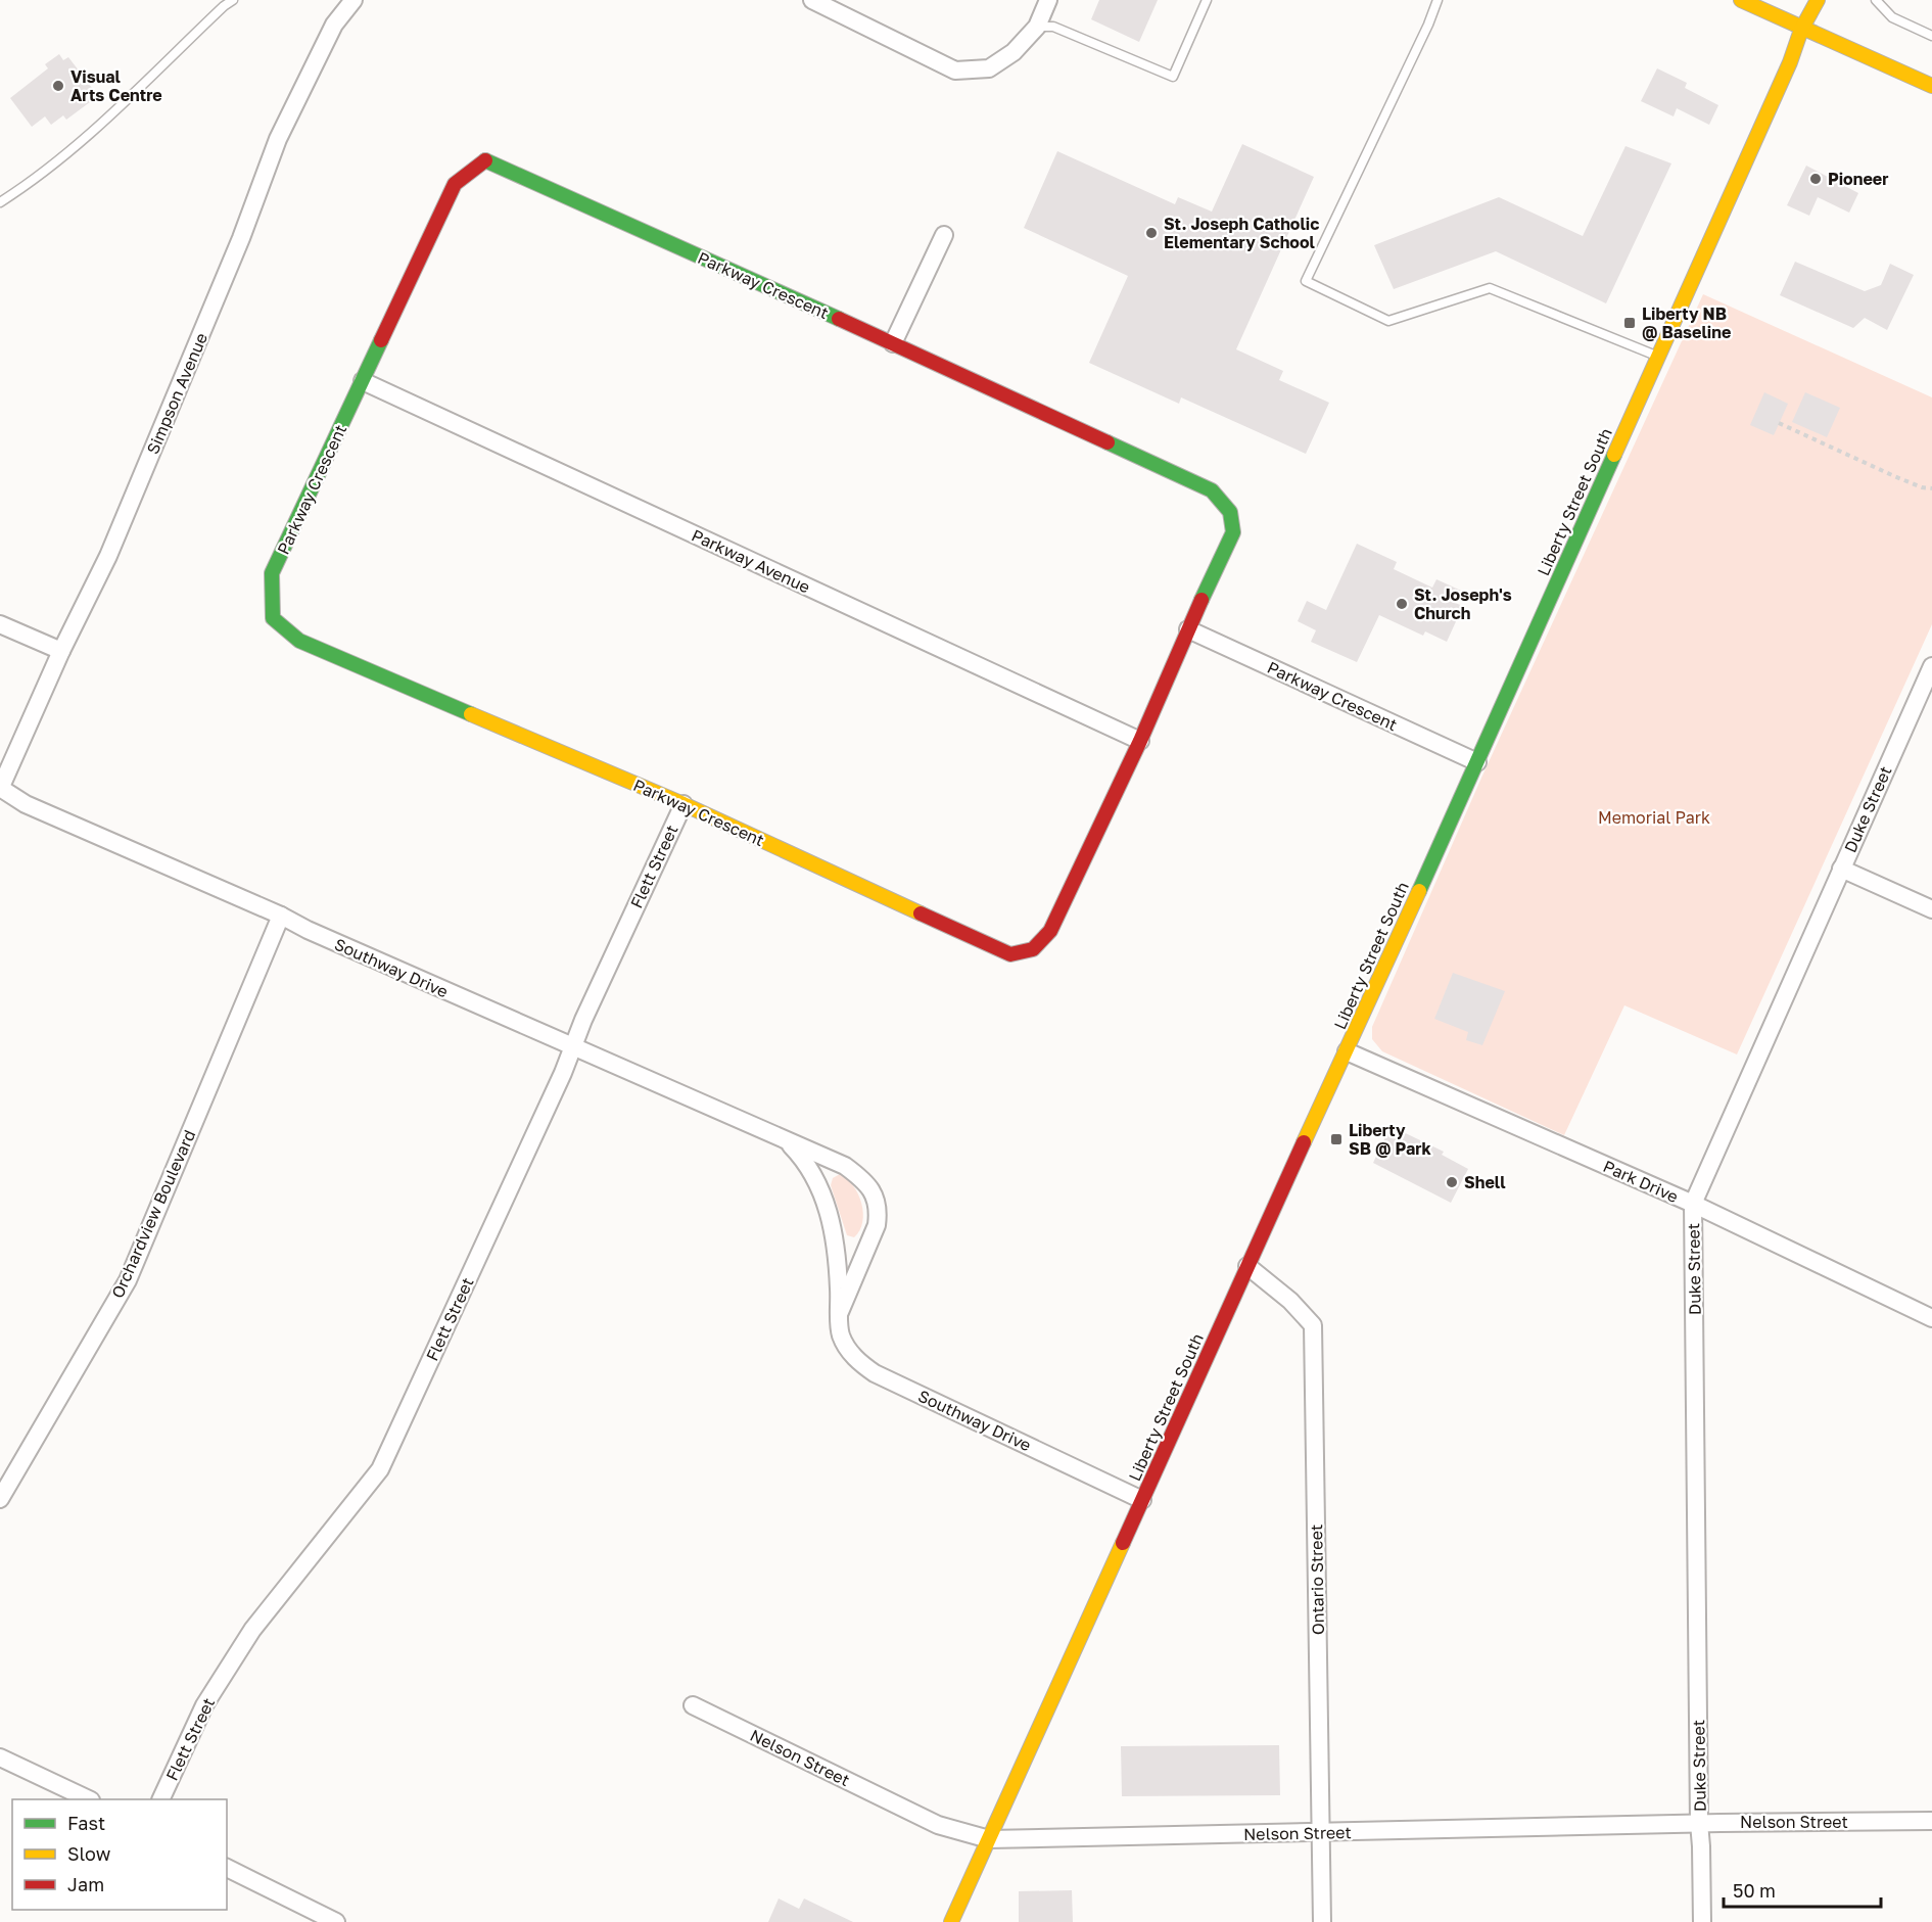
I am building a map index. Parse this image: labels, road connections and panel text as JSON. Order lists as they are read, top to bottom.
{
  "streets": {
    "street": [
      "Parkway Crescent",
      "Simpson Avenue",
      "Liberty Street South",
      "Parkway Avenue",
      "Duke Street",
      "Flett Street",
      "Southway Drive",
      "Park Drive",
      "Orchardview Boulevard",
      "Ontario Street",
      "Nelson Street"
    ]
  },
  "crossings": [
    ["Parkway Crescent", "Liberty Street South"],
    ["Parkway Crescent", "Parkway Avenue"],
    ["Parkway Crescent", "Flett Street"],
    ["Simpson Avenue", "Southway Drive"],
    ["Liberty Street South", "Southway Drive"],
    ["Liberty Street South", "Park Drive"],
    ["Liberty Street South", "Ontario Street"],
    ["Liberty Street South", "Nelson Street"],
    ["Duke Street", "Park Drive"],
    ["Duke Street", "Nelson Street"],
    ["Flett Street", "Southway Drive"],
    ["Southway Drive", "Orchardview Boulevard"],
    ["Ontario Street", "Nelson Street"]
  ],
  "parks": ["Memorial Park"],
  "places": {
    "other": [
      "Visual Arts Centre",
      "Pioneer",
      "St. Joseph Catholic Elementary School",
      "St. Joseph's Church",
      "Shell"
    ],
    "transit": ["Liberty NB @ Baseline", "Liberty SB @ Park"]
  },
  "legend": ["Fast", "Slow", "Jam"],
  "scale_bar": "50 m"
}
